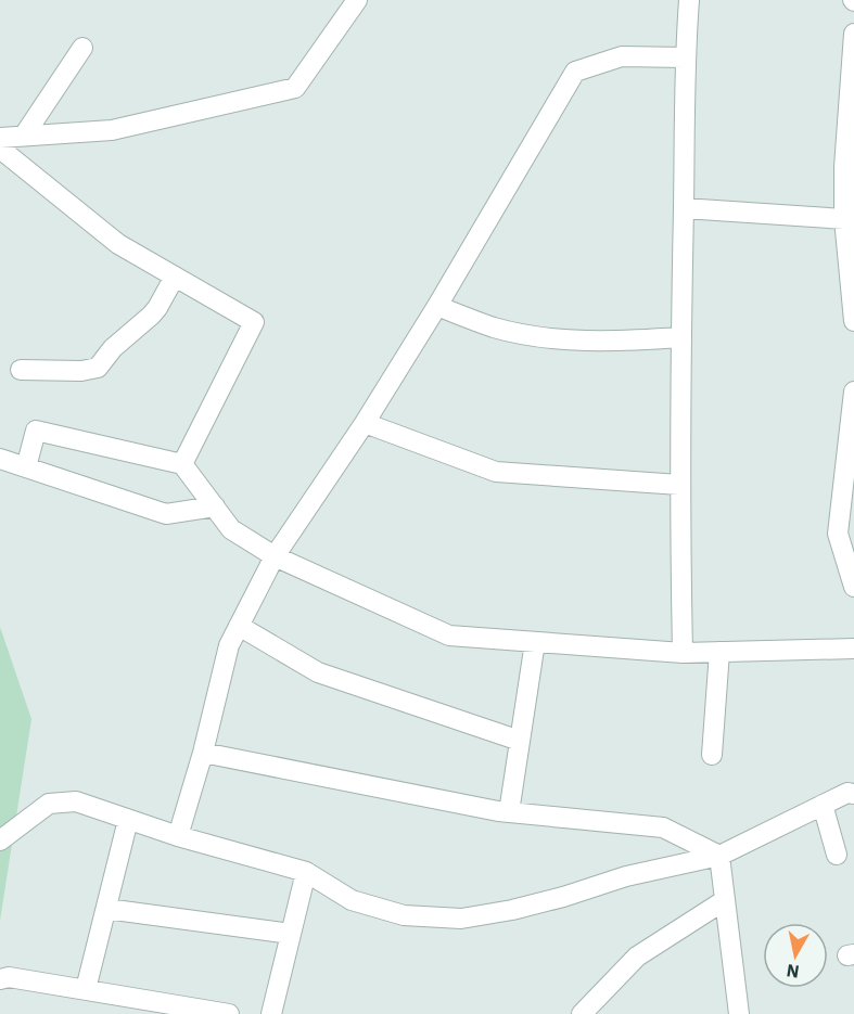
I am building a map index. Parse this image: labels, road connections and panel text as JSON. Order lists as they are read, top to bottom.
{
  "north": "bottom"
}
